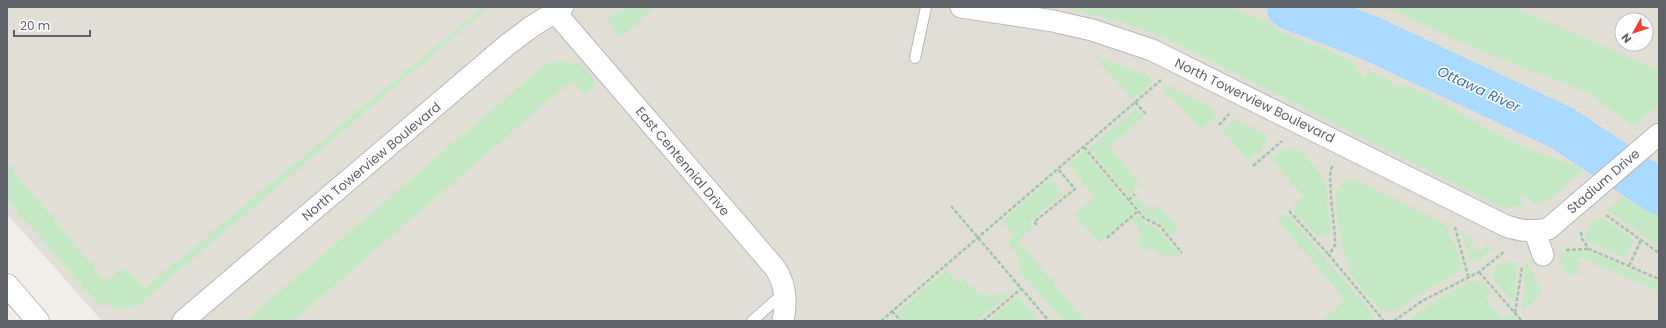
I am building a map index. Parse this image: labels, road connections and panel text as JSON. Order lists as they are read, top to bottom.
{
  "streets": {
    "street": ["North Towerview Boulevard", "East Centennial Drive", "Stadium Drive"]
  },
  "crossings": [
    ["North Towerview Boulevard", "East Centennial Drive"],
    ["North Towerview Boulevard", "Stadium Drive"]
  ],
  "water": ["Ottawa River"],
  "scale_bar": "20 m",
  "north": "bottom left"
}
